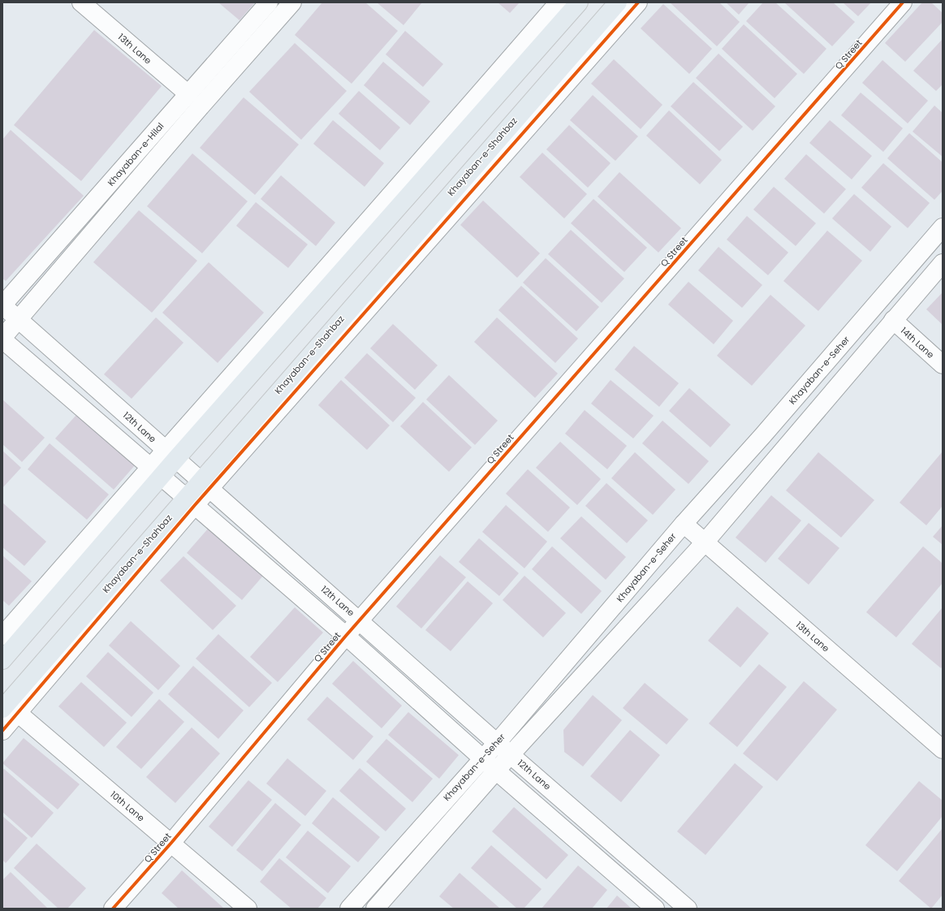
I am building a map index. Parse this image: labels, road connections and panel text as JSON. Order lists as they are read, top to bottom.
{
  "streets": {
    "main road": ["Khayaban-e-Shahbaz"],
    "street": [
      "13th Lane",
      "Q Street",
      "Khayaban-e-Hilal",
      "14th Lane",
      "Khayaban-e-Seher",
      "12th Lane",
      "10th Lane"
    ]
  },
  "crossings": [
    ["13th Lane", "Khayaban-e-Hilal"],
    ["13th Lane", "Khayaban-e-Seher"],
    ["Q Street", "12th Lane"],
    ["Q Street", "10th Lane"],
    ["Khayaban-e-Hilal", "12th Lane"],
    ["Khayaban-e-Shahbaz", "12th Lane"],
    ["Khayaban-e-Shahbaz", "10th Lane"],
    ["14th Lane", "Khayaban-e-Seher"],
    ["Khayaban-e-Seher", "12th Lane"]
  ]
}
